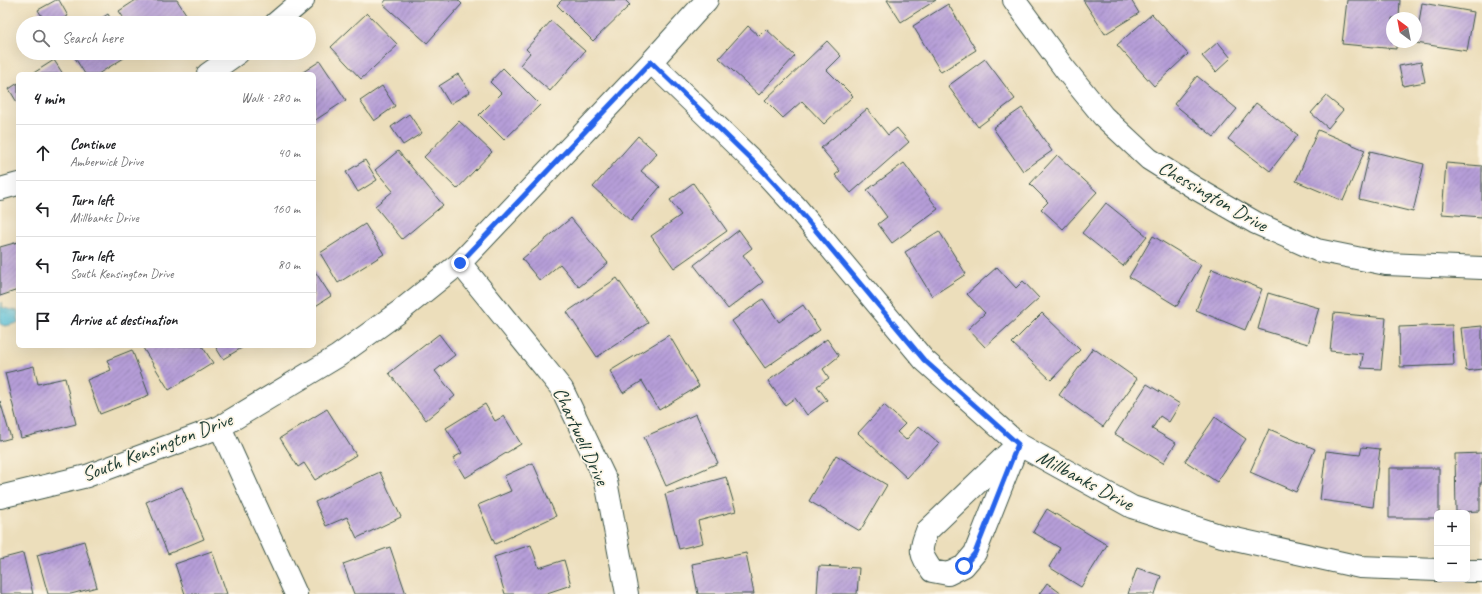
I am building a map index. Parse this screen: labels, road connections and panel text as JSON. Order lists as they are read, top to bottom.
{
  "streets": {
    "street": [
      "Chessington Drive",
      "Chartwell Drive",
      "South Kensington Drive",
      "Millbanks Drive"
    ]
  },
  "crossings": [
    ["Chartwell Drive", "South Kensington Drive"],
    ["South Kensington Drive", "Millbanks Drive"]
  ],
  "north": "top left",
  "page": {
    "search": "Search here",
    "heading": ["4 min", "Walk · 280 m"],
    "list": [
      ["Continue", "Amberwick Drive", "40 m"],
      ["Turn left", "Millbanks Drive", "160 m"],
      ["Turn left", "South Kensington Drive", "80 m"],
      "Arrive at destination"
    ],
    "map_buttons": ["+", "−"]
  }
}
